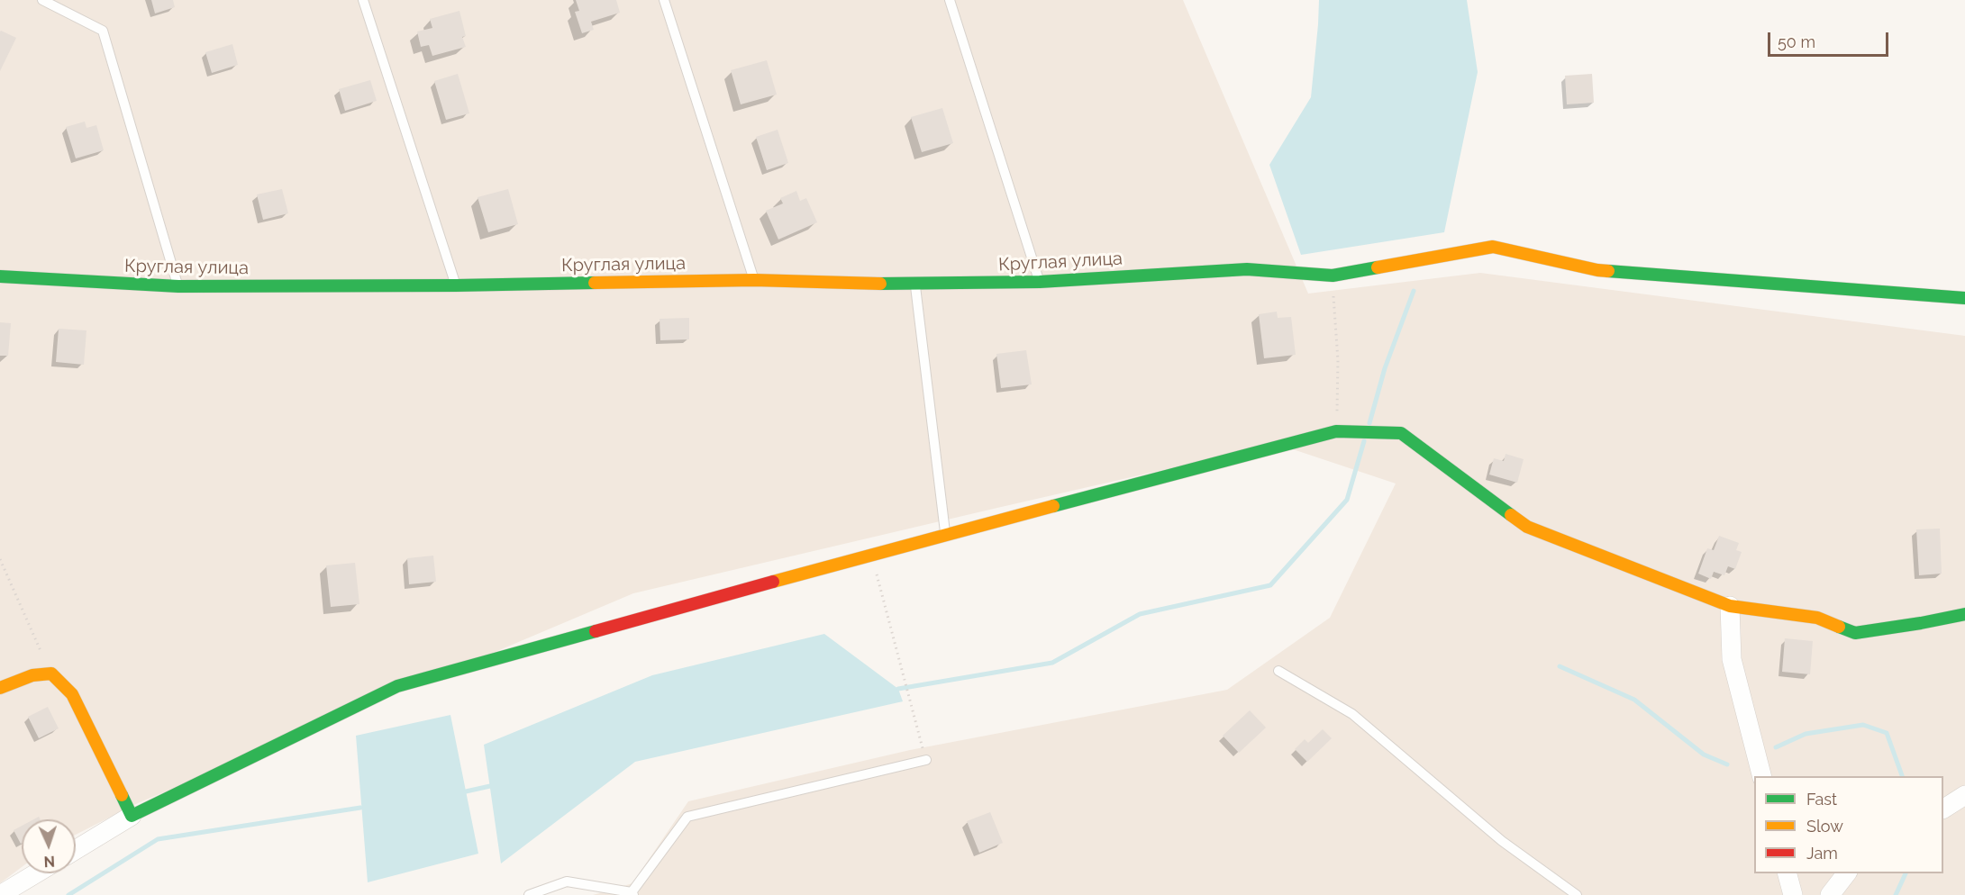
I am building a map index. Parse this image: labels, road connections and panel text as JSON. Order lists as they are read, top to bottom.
{
  "streets": {
    "street": ["Круглая улица"]
  },
  "legend": ["Fast", "Slow", "Jam"],
  "scale_bar": "50 m",
  "north": "bottom"
}
